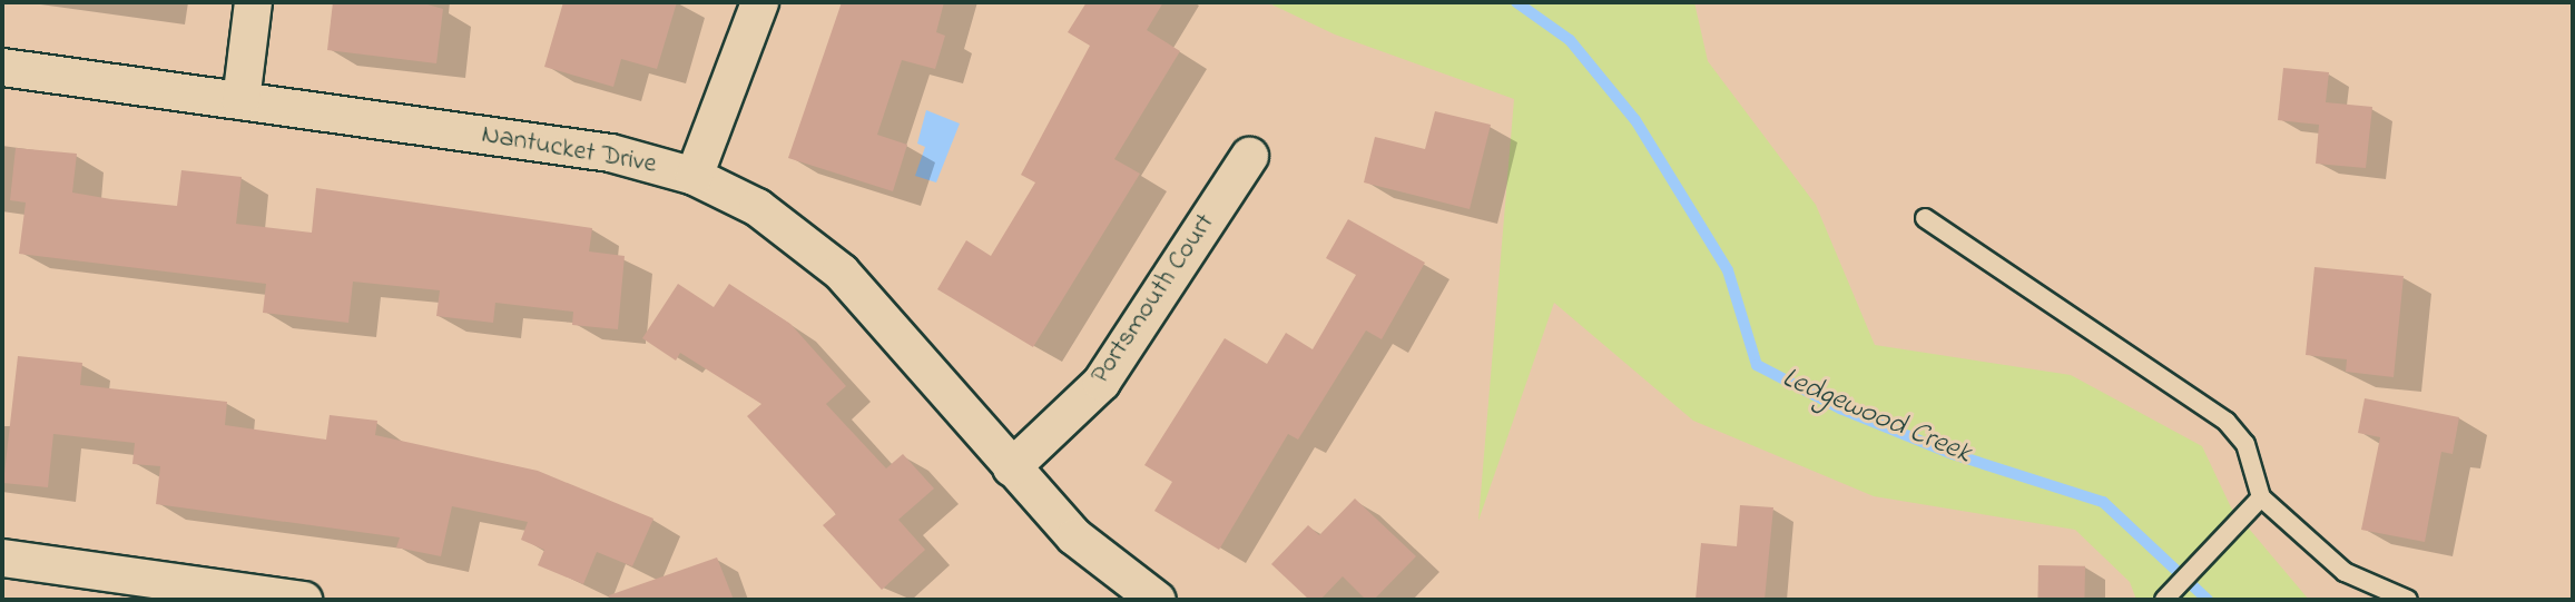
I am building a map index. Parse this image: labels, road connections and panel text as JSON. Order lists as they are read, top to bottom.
{
  "streets": {
    "street": ["Nantucket Drive", "Portsmouth Court"]
  },
  "crossings": [
    ["Nantucket Drive", "Portsmouth Court"]
  ],
  "water": ["Ledgewood Creek"]
}
